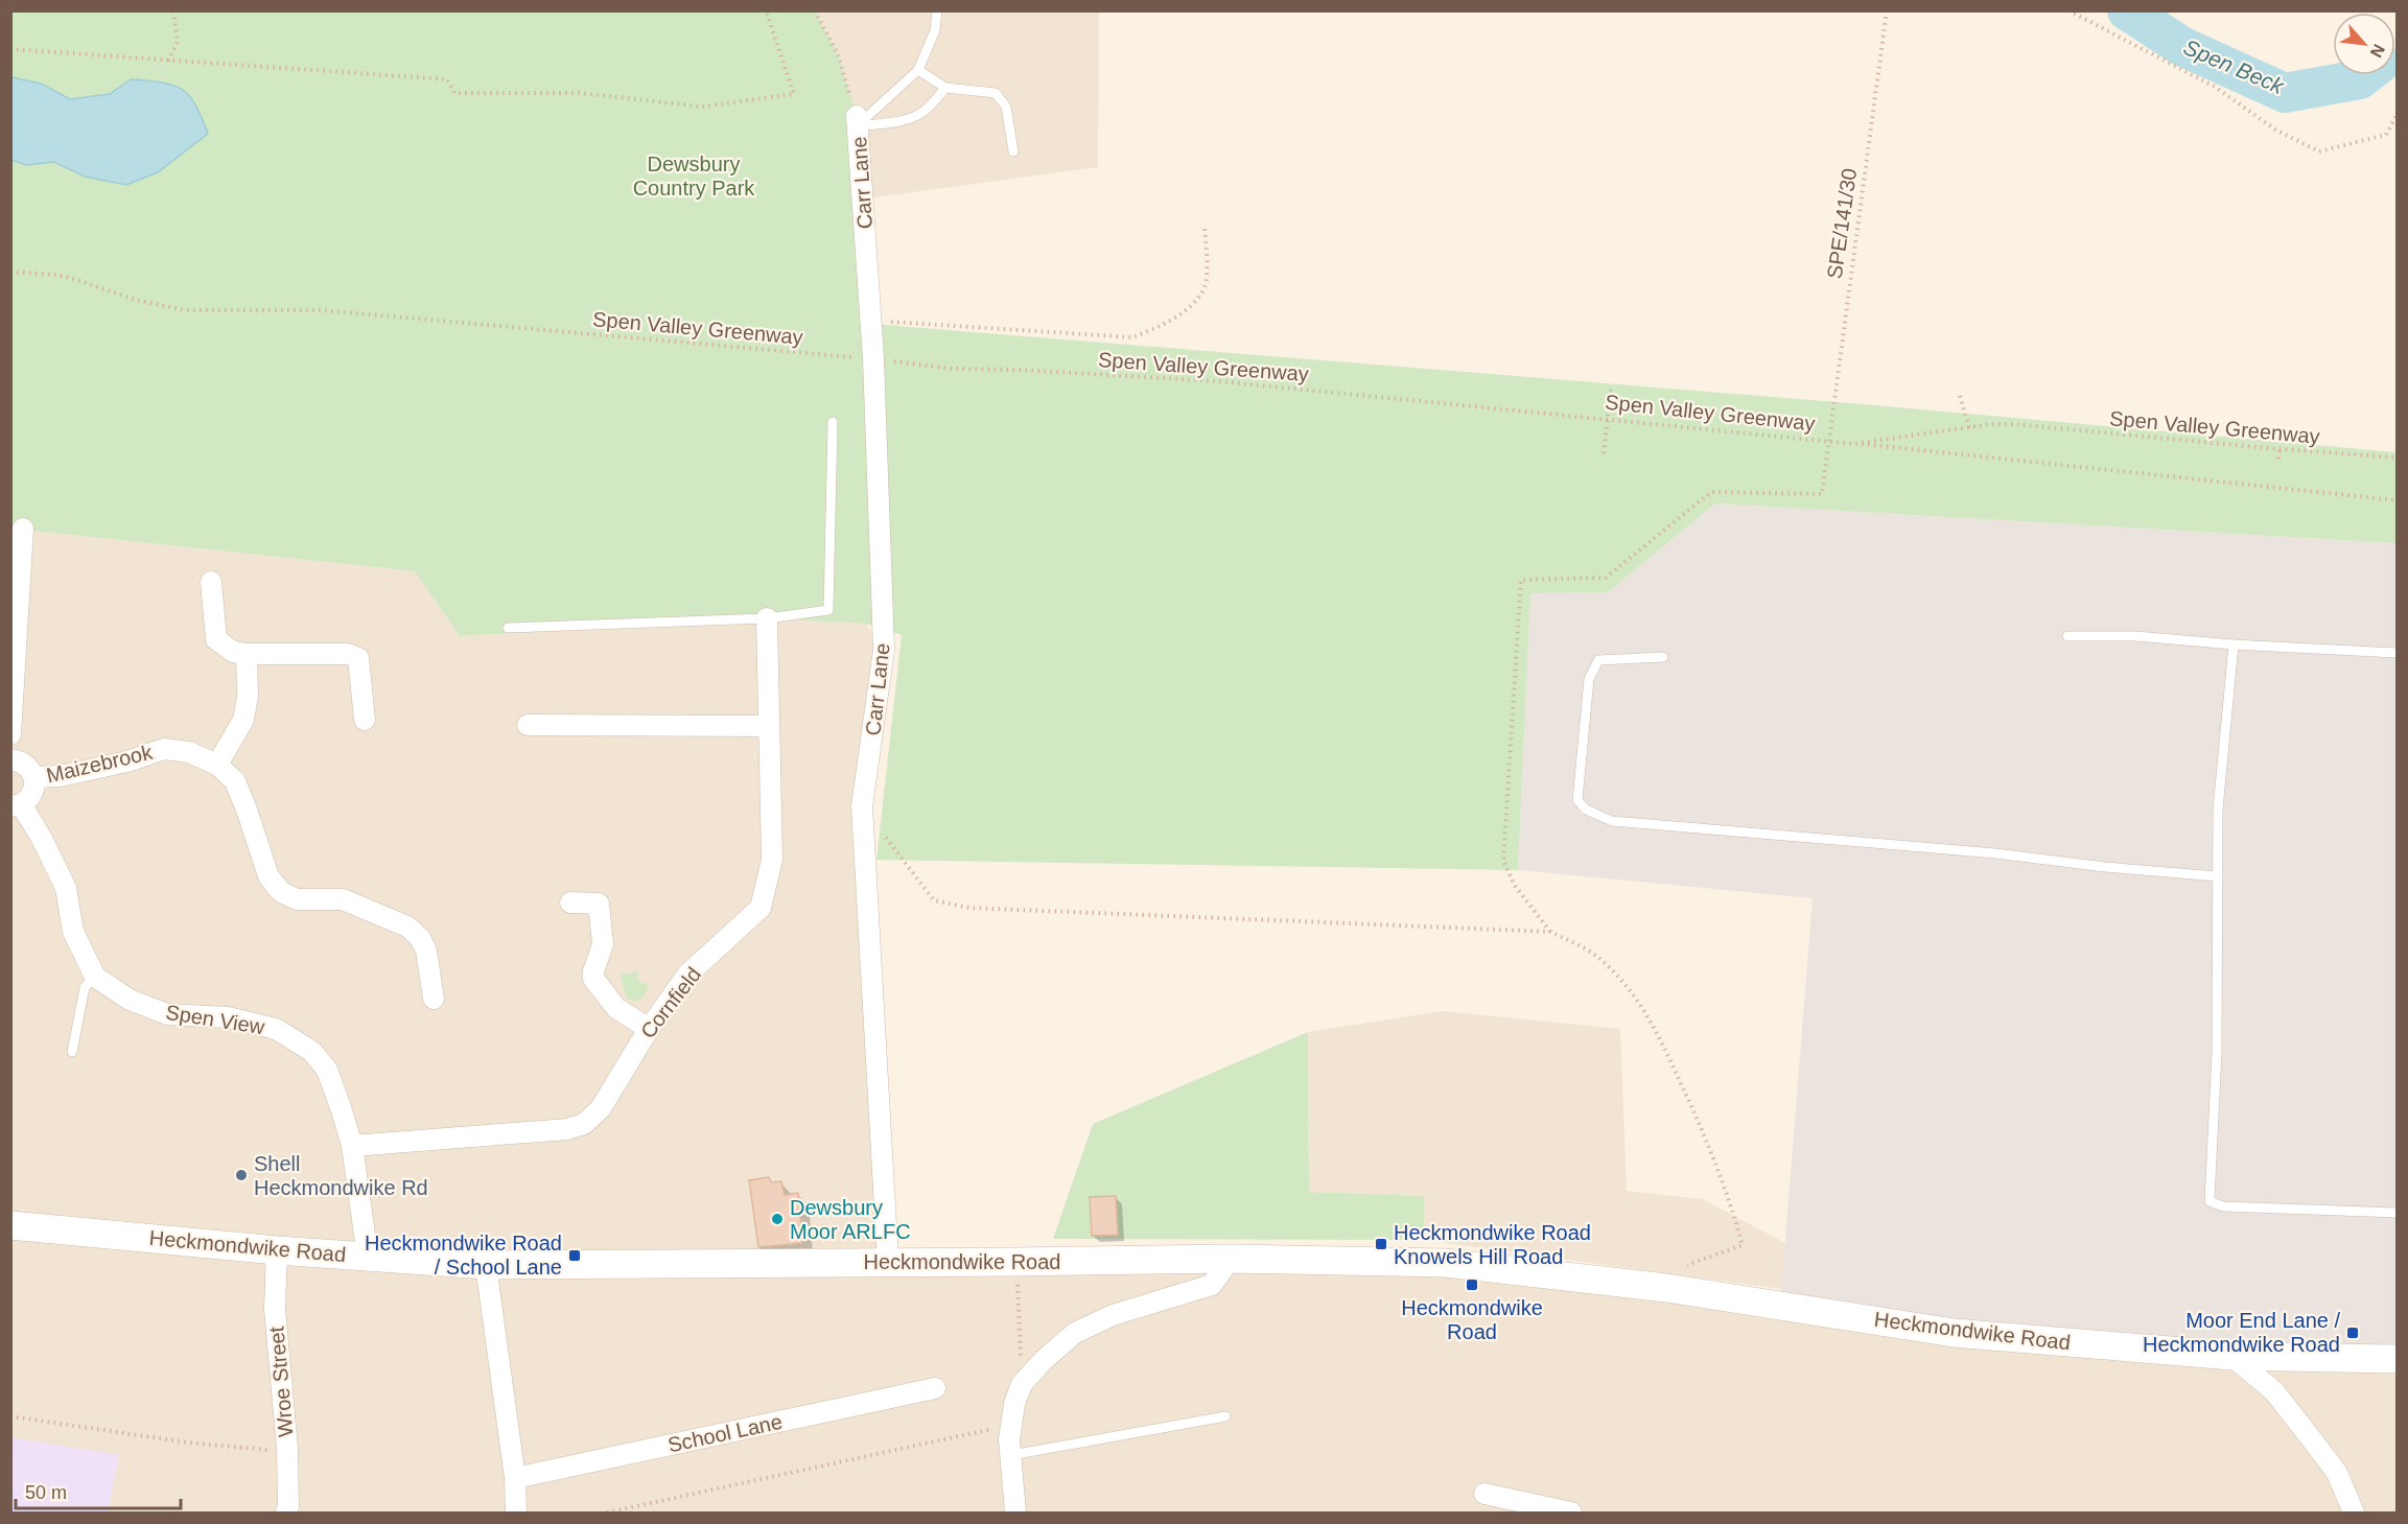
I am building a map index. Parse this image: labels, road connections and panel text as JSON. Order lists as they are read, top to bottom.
{
  "streets": {
    "main road": ["Heckmondwike Road"],
    "street": [
      "Carr Lane",
      "Maizebrook",
      "Cornfield",
      "Spen View",
      "Wroe Street",
      "School Lane"
    ],
    "path": ["SPE/141/30", "Spen Valley Greenway"]
  },
  "crossings": [
    ["Carr Lane", "Spen Valley Greenway"],
    ["Carr Lane", "Heckmondwike Road"],
    ["SPE/141/30", "Spen Valley Greenway"],
    ["Cornfield", "Spen View"],
    ["Spen View", "Heckmondwike Road"],
    ["Heckmondwike Road", "Wroe Street"]
  ],
  "water": ["Spen Beck"],
  "parks": ["Dewsbury Country Park"],
  "places": {
    "other": ["Shell Heckmondwike Rd", "Dewsbury Moor ARLFC"],
    "transit": [
      "Heckmondwike Road Knowels Hill Road",
      "Heckmondwike Road / School Lane",
      "Heckmondwike Road",
      "Moor End Lane / Heckmondwike Road"
    ]
  },
  "scale_bar": "50 m",
  "north": "bottom right"
}
